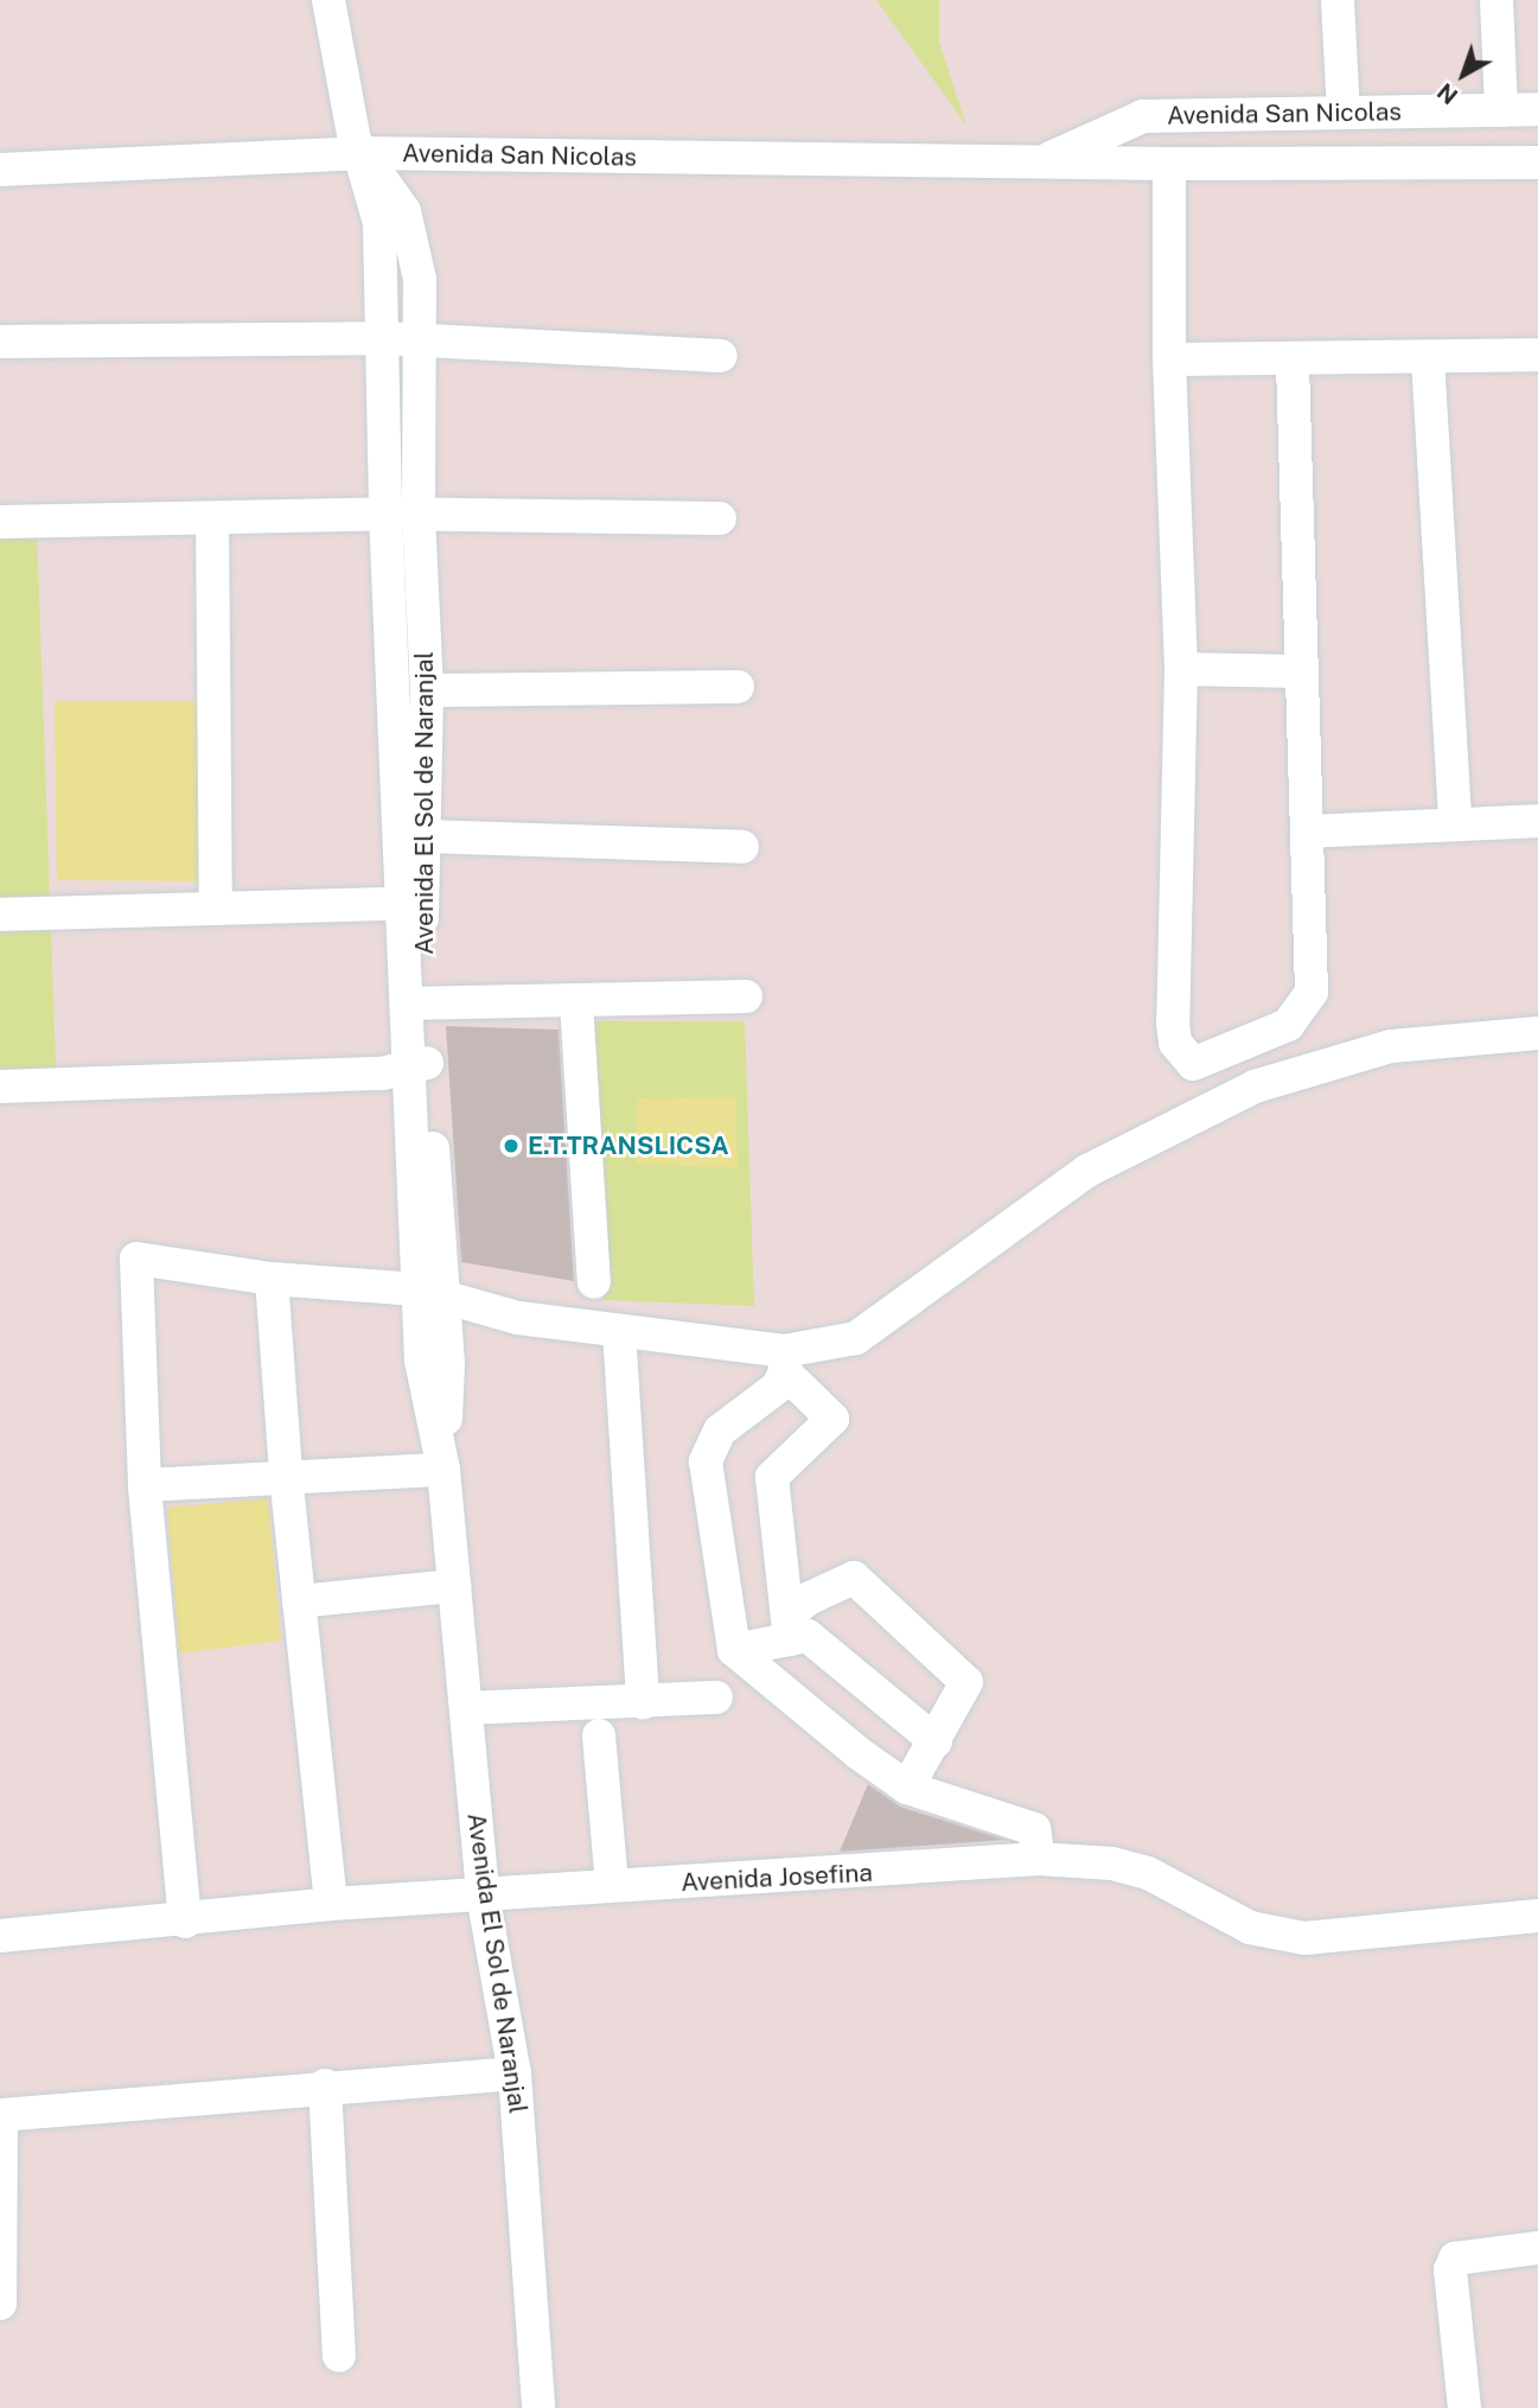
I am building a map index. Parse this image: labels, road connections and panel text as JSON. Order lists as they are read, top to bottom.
{
  "streets": {
    "street": ["Avenida San Nicolas", "Avenida El Sol de Naranjal", "Avenida Josefina"]
  },
  "crossings": [
    ["Avenida San Nicolas", "Avenida El Sol de Naranjal"],
    ["Avenida El Sol de Naranjal", "Avenida Josefina"]
  ],
  "places": ["E.T.TRANSLICSA"],
  "north": "bottom left"
}
